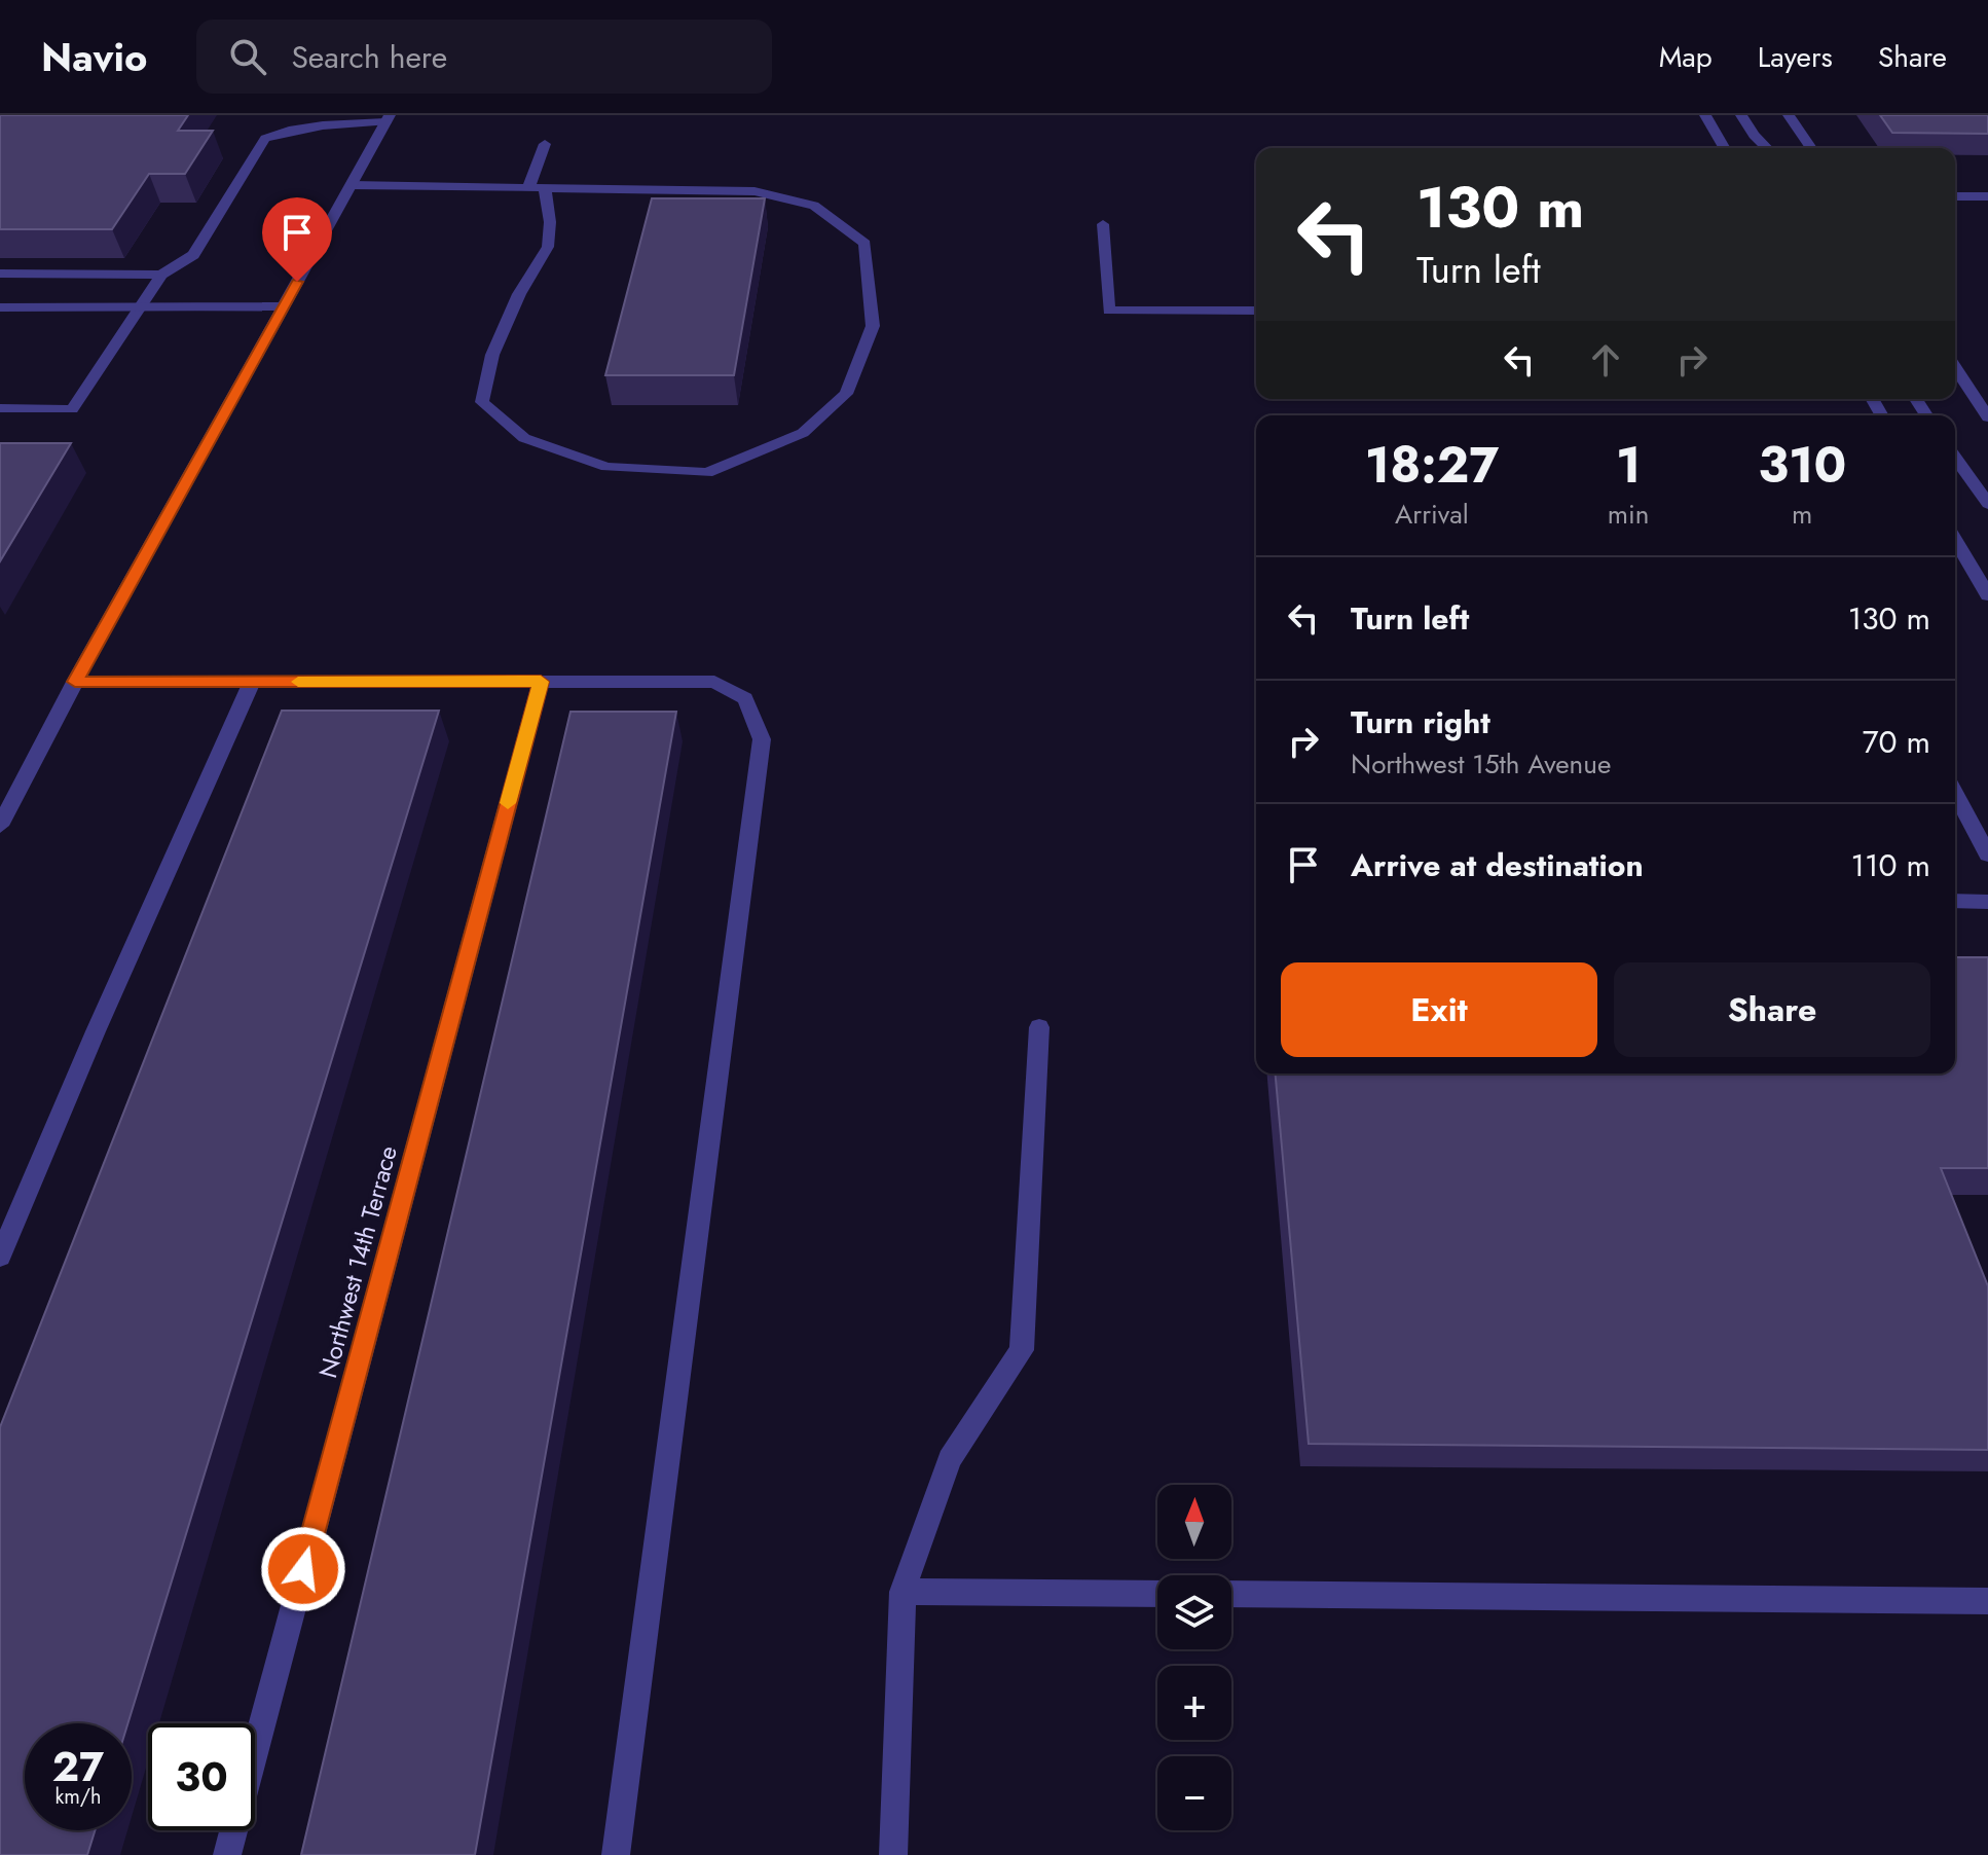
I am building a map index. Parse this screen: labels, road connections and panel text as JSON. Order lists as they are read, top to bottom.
{
  "streets": {
    "street": ["Northwest 14th Terrace"]
  },
  "north": "top",
  "page": {
    "header": "Navio",
    "search": "Search here",
    "nav": ["Map", "Layers", "Share"],
    "turn": ["130 m", "Turn left"],
    "eta": [
      "18:27",
      "Arrival",
      "1",
      "min",
      "310",
      "m"
    ],
    "list": [
      {
        "name": "Turn left",
        "value": "130 m"
      },
      {
        "name": "Turn right",
        "note": "Northwest 15th Avenue",
        "value": "70 m"
      },
      {
        "name": "Arrive at destination",
        "value": "110 m"
      }
    ],
    "buttons": ["Exit", "Share"],
    "map_buttons": ["+", "−"],
    "speed": "27 km/h",
    "limit": "30"
  }
}
